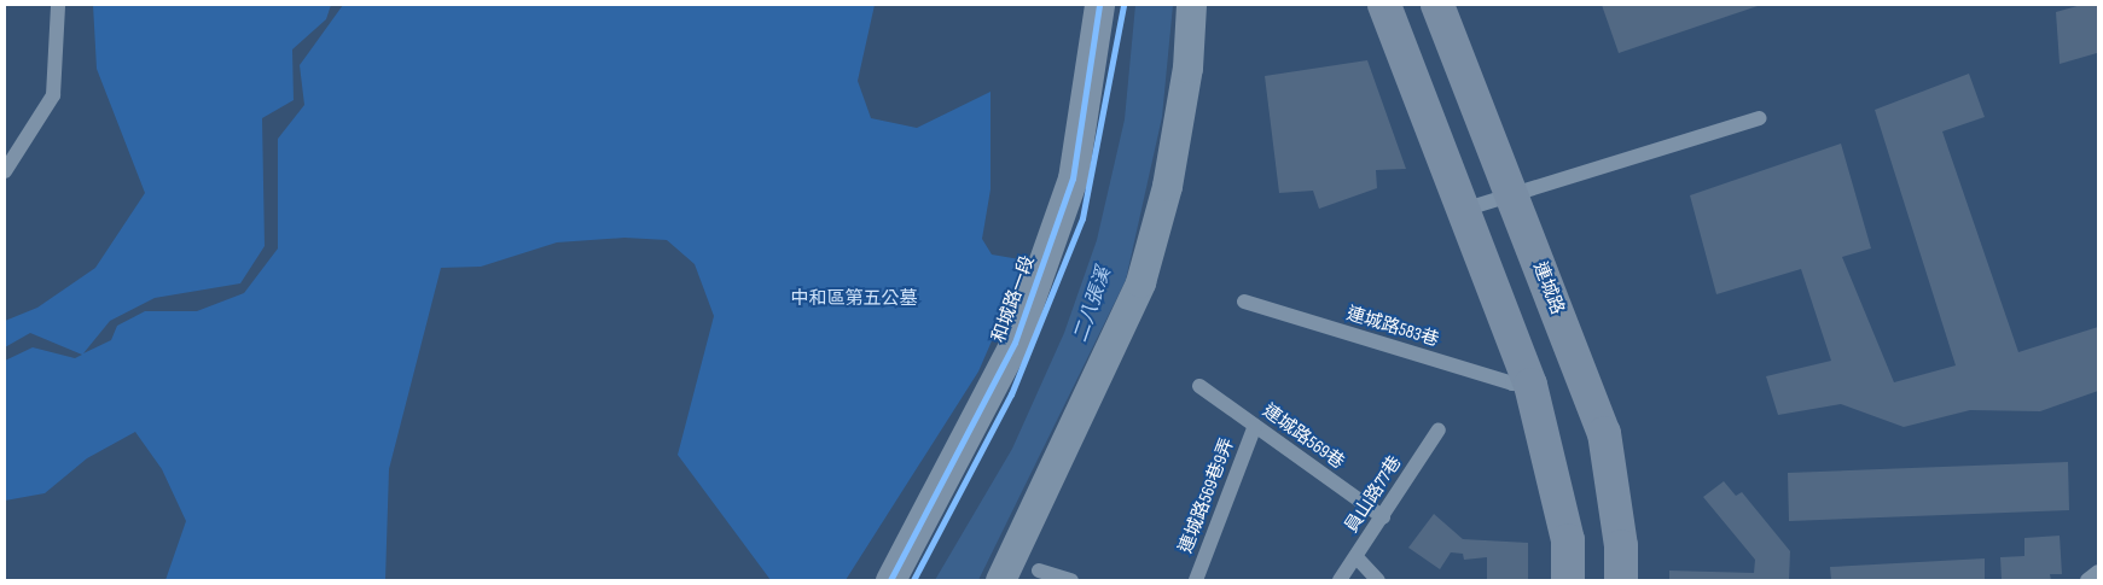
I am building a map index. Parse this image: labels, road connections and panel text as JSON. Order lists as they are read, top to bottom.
{
  "streets": {
    "main road": ["連城路"],
    "street": ["和城路一段"],
    "lane": [
      "連城路583巷",
      "連城路569巷",
      "員山路77巷",
      "連城路569巷9弄"
    ]
  },
  "crossings": [
    ["連城路569巷", "員山路77巷"],
    ["連城路569巷", "連城路569巷9弄"]
  ],
  "water": ["二八張溪"],
  "parks": ["中和區第五公墓"]
}
